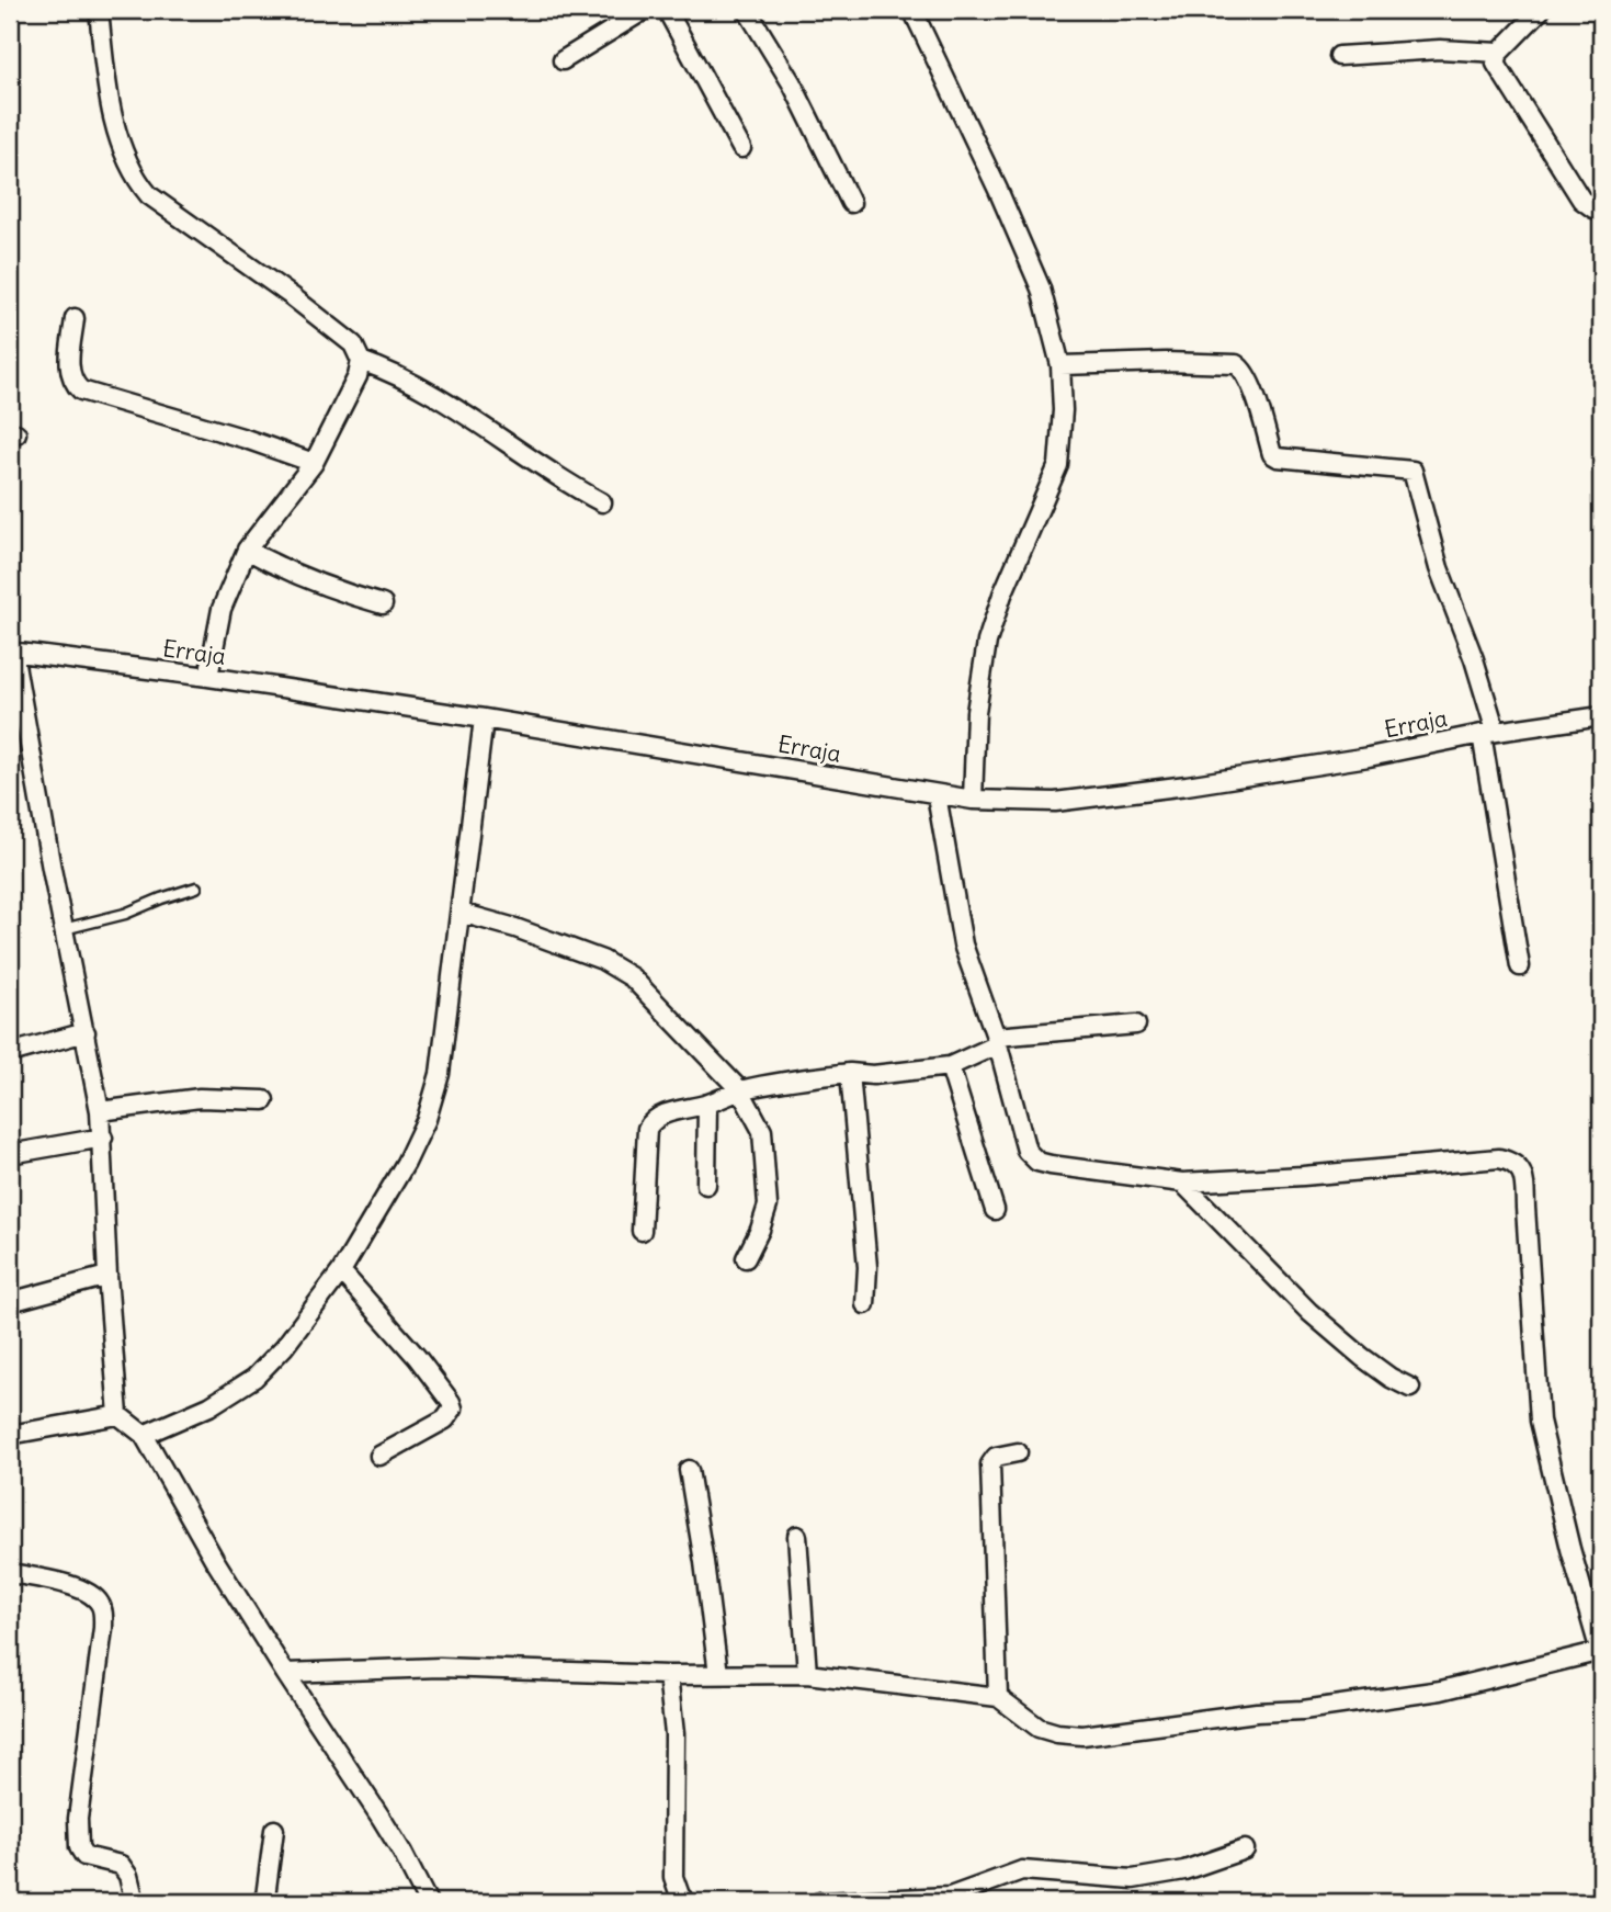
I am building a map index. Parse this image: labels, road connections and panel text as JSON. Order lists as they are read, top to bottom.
{
  "streets": {
    "street": ["Erraja"]
  }
}
